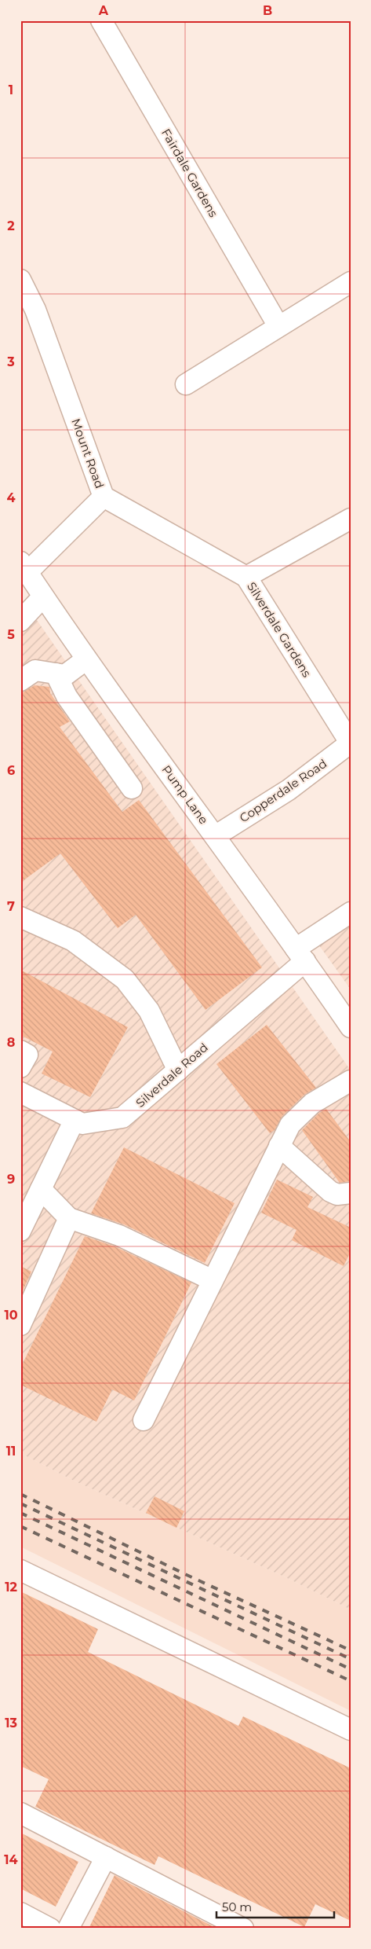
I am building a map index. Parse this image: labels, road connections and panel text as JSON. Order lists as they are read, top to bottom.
{
  "streets": {
    "street": [
      "Fairdale Gardens",
      "Mount Road",
      "Silverdale Gardens",
      "Copperdale Road",
      "Pump Lane",
      "Silverdale Road"
    ]
  },
  "crossings": [
    ["Mount Road", "Silverdale Gardens"],
    ["Silverdale Gardens", "Copperdale Road"],
    ["Copperdale Road", "Pump Lane"],
    ["Pump Lane", "Silverdale Road"]
  ],
  "scale_bar": "50 m",
  "grid": {
    "columns": ["A", "B"],
    "rows": [
      "1",
      "2",
      "3",
      "4",
      "5",
      "6",
      "7",
      "8",
      "9",
      "10",
      "11",
      "12",
      "13",
      "14"
    ]
  }
}
